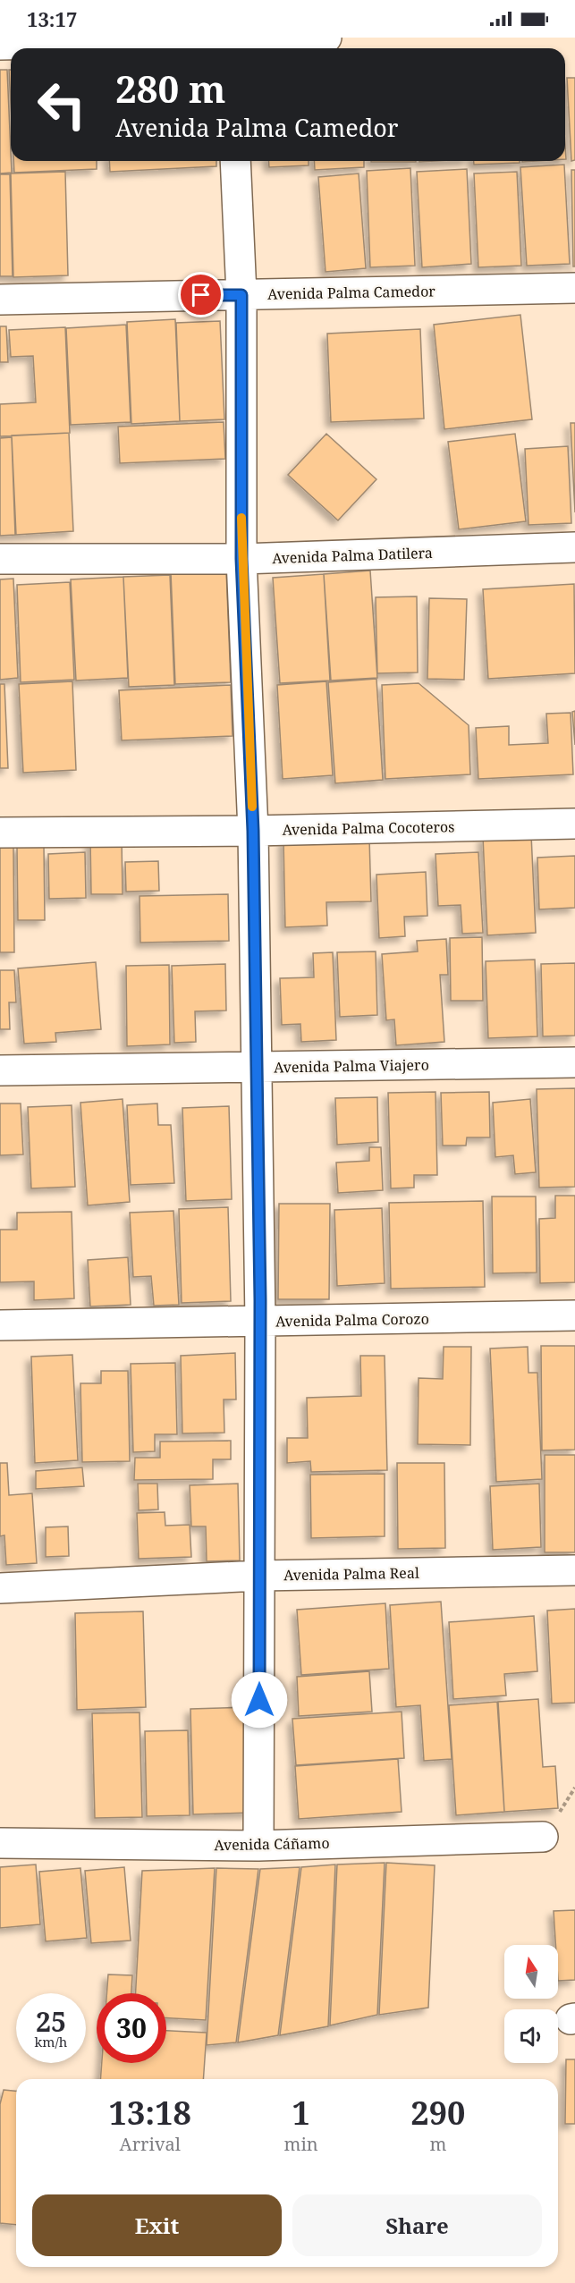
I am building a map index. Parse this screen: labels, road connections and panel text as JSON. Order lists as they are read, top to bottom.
{
  "streets": {
    "street": [
      "Avenida Palma Camedor",
      "Avenida Palma Datilera",
      "Avenida Palma Cocoteros",
      "Avenida Palma Viajero",
      "Avenida Palma Corozo",
      "Avenida Palma Real",
      "Avenida Cáñamo"
    ]
  },
  "north": "top",
  "page": {
    "status": "13:17",
    "turn": ["280 m", "Avenida Palma Camedor"],
    "speed": "25 km/h",
    "limit": "30",
    "eta": [
      "13:18",
      "Arrival",
      "1",
      "min",
      "290",
      "m"
    ],
    "buttons": ["Exit", "Share"]
  }
}
